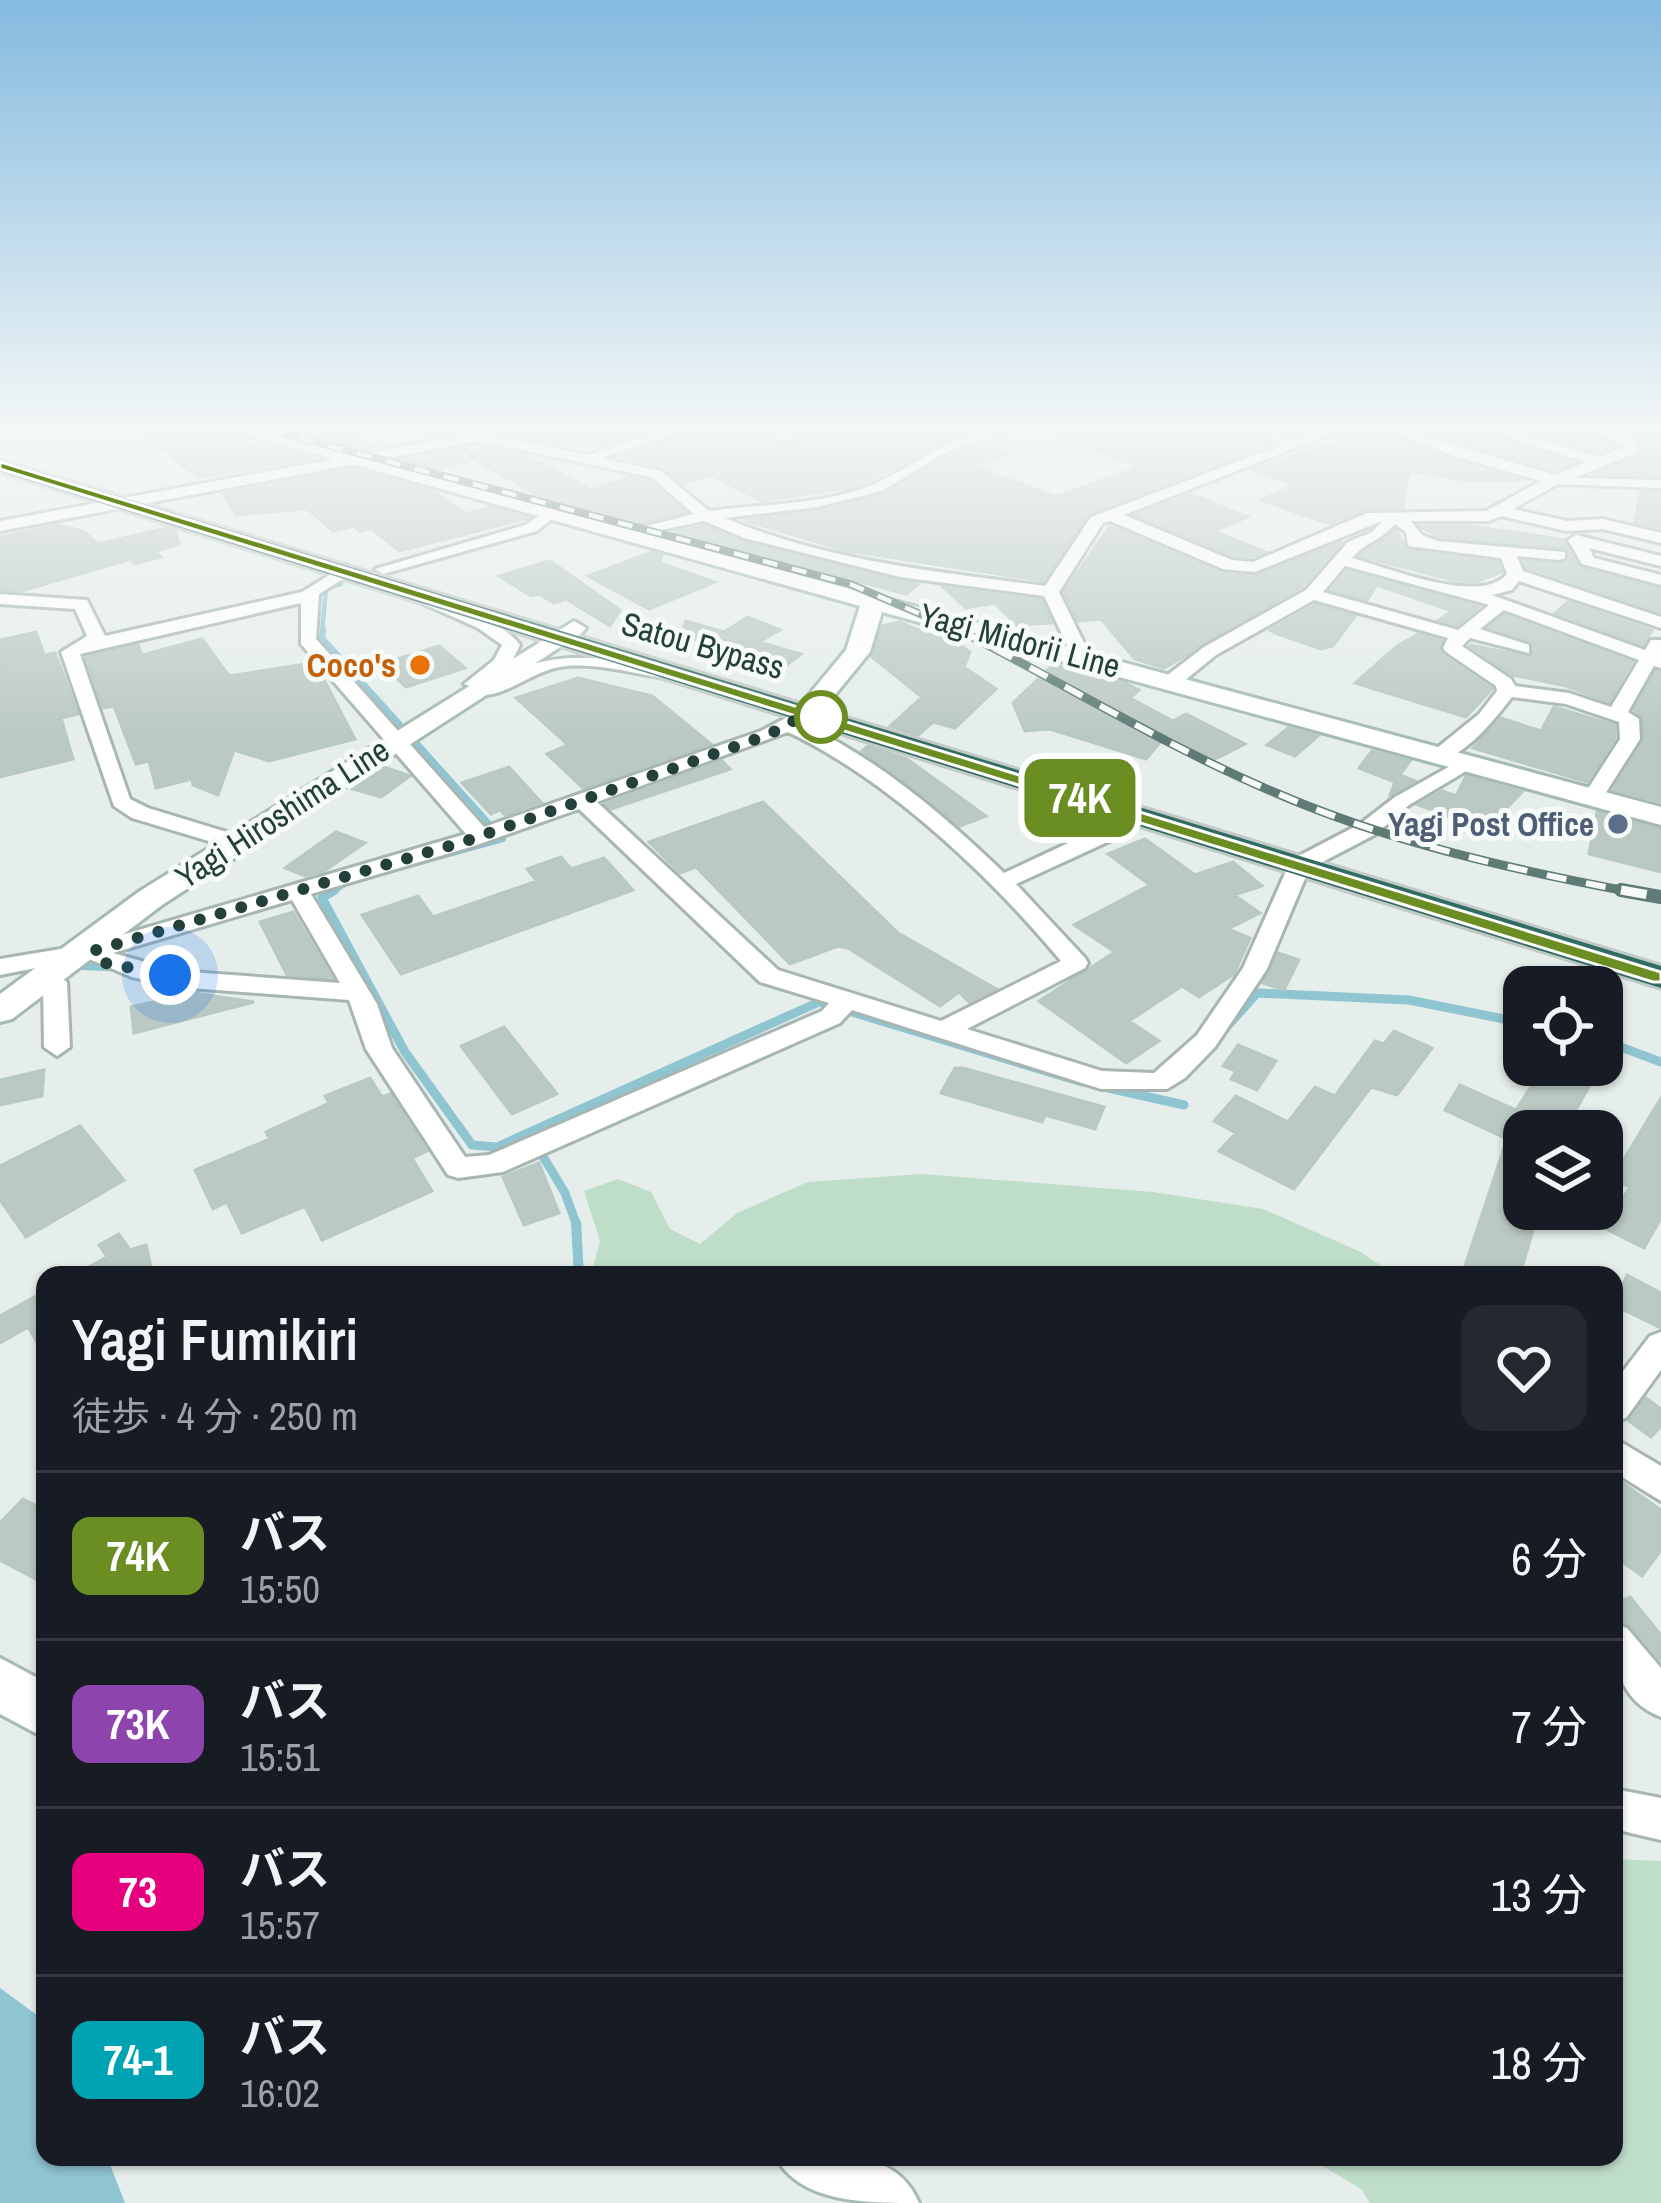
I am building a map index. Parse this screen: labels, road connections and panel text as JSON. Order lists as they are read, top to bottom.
{
  "streets": {
    "highway": ["Satou Bypass"],
    "main road": ["Yagi Midorii Line", "Yagi Hiroshima Line"]
  },
  "crossings": [
    ["Satou Bypass", "Yagi Hiroshima Line"]
  ],
  "places": ["Coco's", "Yagi Post Office"],
  "lines": ["bus line 74K"],
  "page": {
    "on_map": "74K",
    "heading": ["Yagi Fumikiri", "徒歩 · 4 分 · 250 m"],
    "list": [
      {
        "mark": "74K",
        "name": "バス",
        "note": "15:50",
        "value": "6 分"
      },
      {
        "mark": "73K",
        "name": "バス",
        "note": "15:51",
        "value": "7 分"
      },
      {
        "mark": "73",
        "name": "バス",
        "note": "15:57",
        "value": "13 分"
      },
      {
        "mark": "74-1",
        "name": "バス",
        "note": "16:02",
        "value": "18 分"
      }
    ]
  }
}
